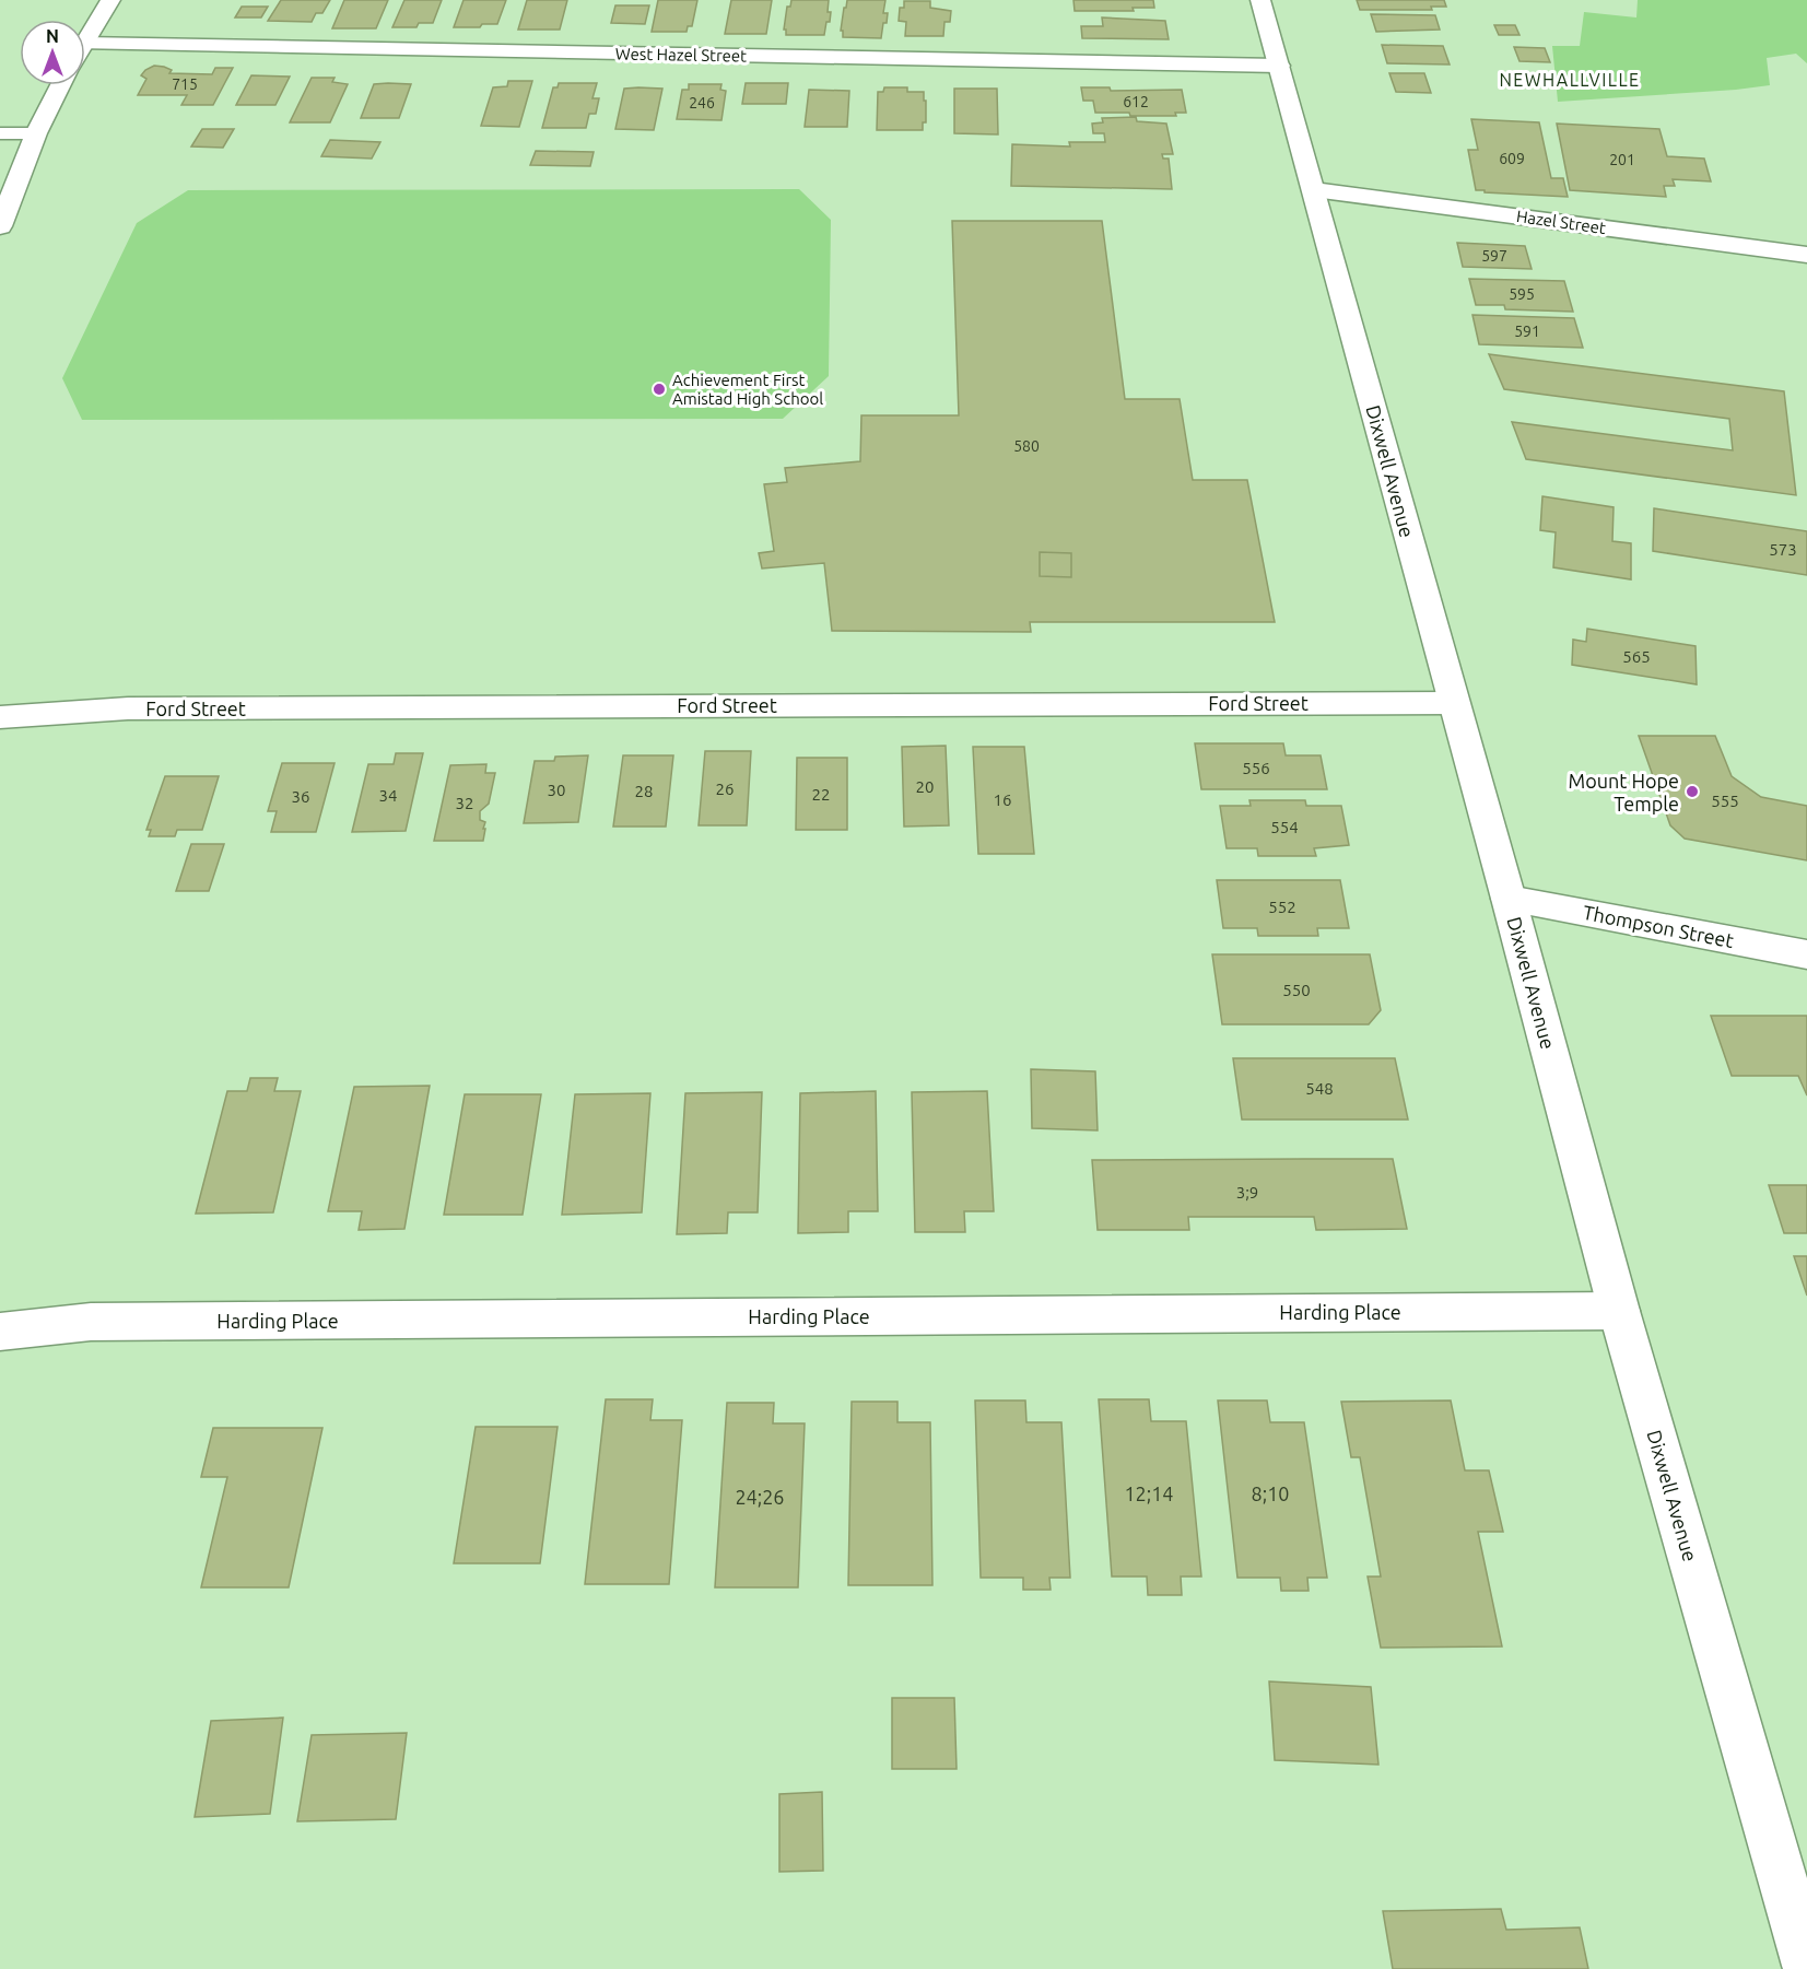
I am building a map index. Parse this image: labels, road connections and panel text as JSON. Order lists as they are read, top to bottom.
{
  "streets": {
    "street": [
      "West Hazel Street",
      "Hazel Street",
      "Dixwell Avenue",
      "Ford Street",
      "Thompson Street",
      "Harding Place"
    ]
  },
  "crossings": [
    ["West Hazel Street", "Dixwell Avenue"],
    ["Hazel Street", "Dixwell Avenue"],
    ["Dixwell Avenue", "Ford Street"],
    ["Dixwell Avenue", "Thompson Street"],
    ["Dixwell Avenue", "Harding Place"]
  ],
  "districts": ["NEWHALLVILLE"],
  "places": ["Achievement First Amistad High School", "Mount Hope Temple"],
  "house_numbers": [
    "715",
    "612",
    "246",
    "609",
    "201",
    "597",
    "595",
    "591",
    "580",
    "573",
    "565",
    "556",
    "20",
    "26",
    "30",
    "28",
    "22",
    "34",
    "36",
    "16",
    "555",
    "32",
    "554",
    "552",
    "550",
    "548",
    "3;9",
    "12;14",
    "8;10",
    "24;26"
  ],
  "north": "top"
}
